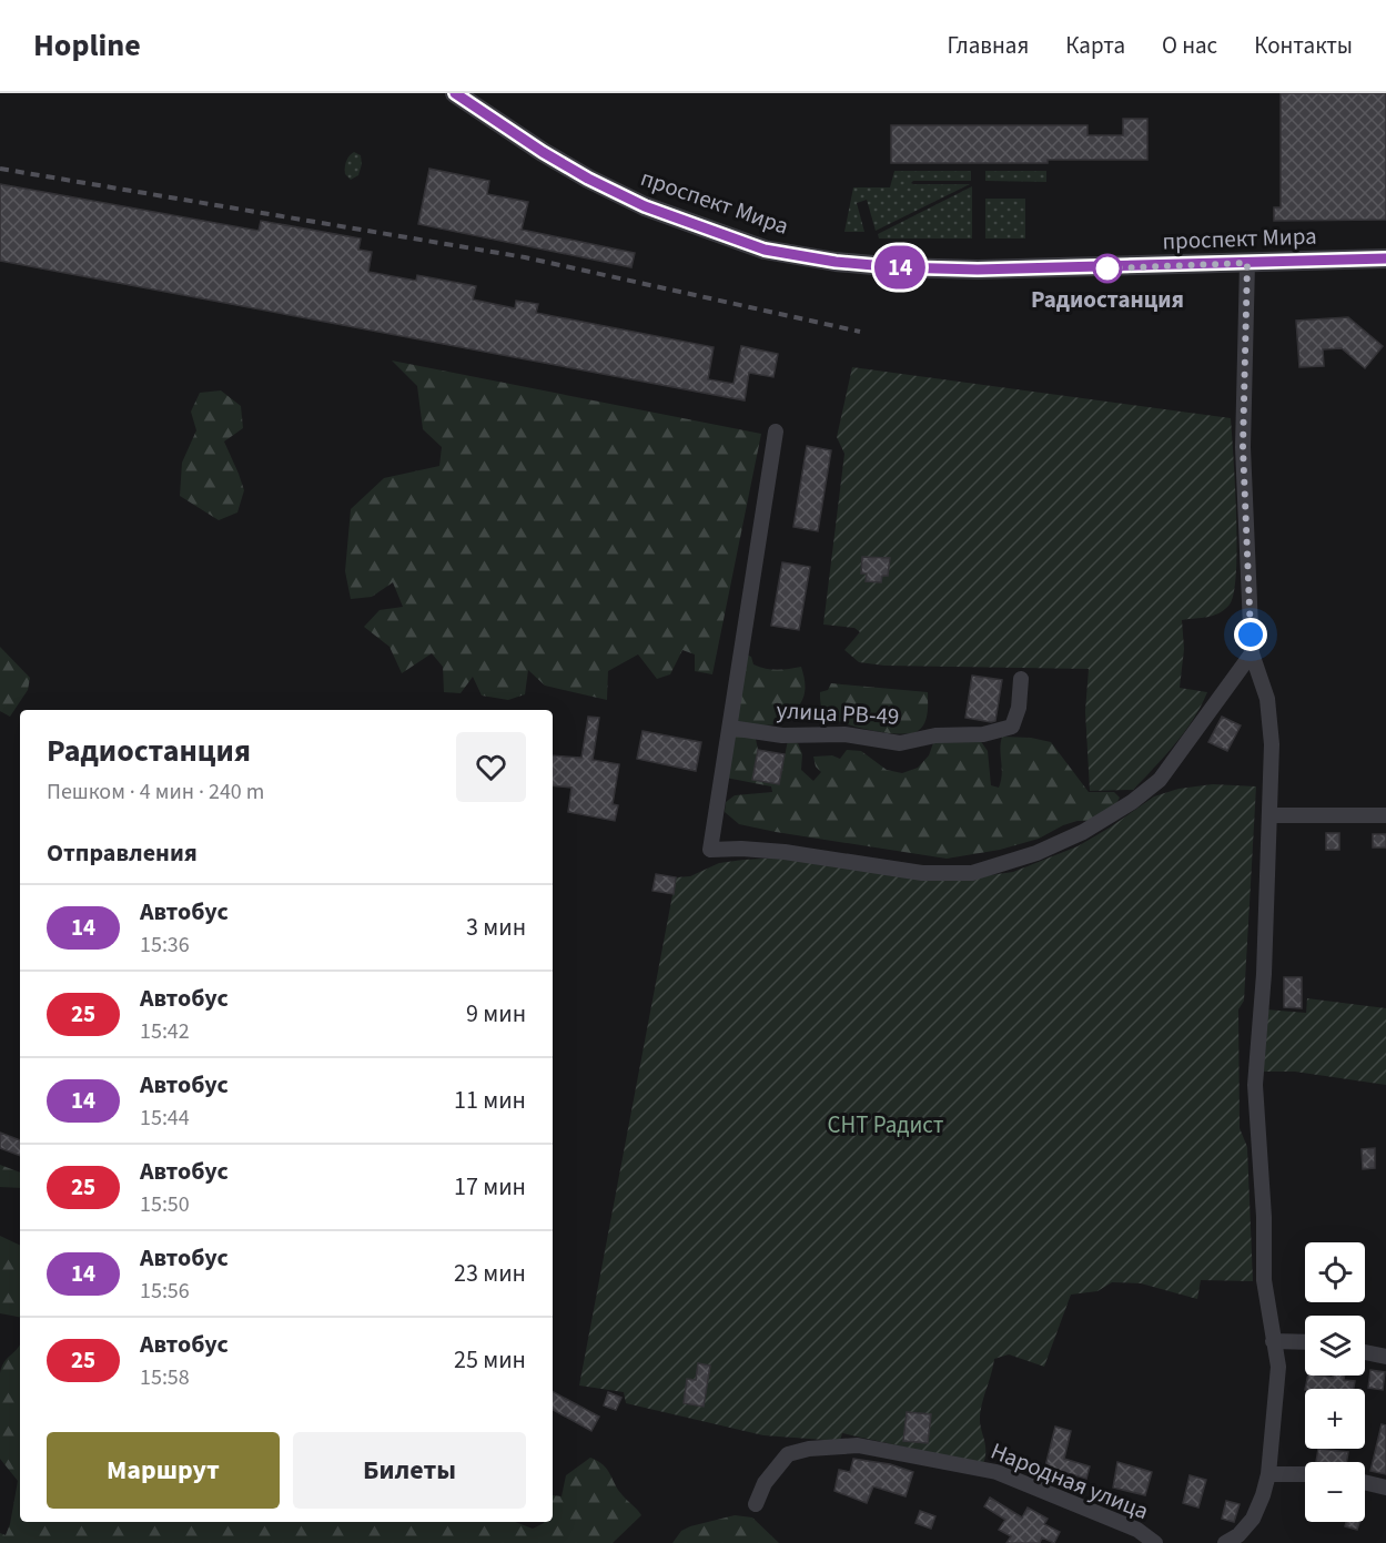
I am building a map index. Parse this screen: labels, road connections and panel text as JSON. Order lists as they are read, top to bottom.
{
  "streets": {
    "street": ["проспект Мира", "улица РВ-49", "Народная улица"]
  },
  "parks": ["СНТ Радист"],
  "places": ["Радиостанция"],
  "lines": ["bus line 14"],
  "page": {
    "header": "Hopline",
    "nav": [
      "Главная",
      "Карта",
      "О нас",
      "Контакты"
    ],
    "on_map": "14",
    "heading": [
      ["Радиостанция", "Пешком · 4 мин · 240 m"],
      "Отправления"
    ],
    "list": [
      {
        "mark": "14",
        "name": "Автобус",
        "note": "15:36",
        "value": "3 мин"
      },
      {
        "mark": "25",
        "name": "Автобус",
        "note": "15:42",
        "value": "9 мин"
      },
      {
        "mark": "14",
        "name": "Автобус",
        "note": "15:44",
        "value": "11 мин"
      },
      {
        "mark": "25",
        "name": "Автобус",
        "note": "15:50",
        "value": "17 мин"
      },
      {
        "mark": "14",
        "name": "Автобус",
        "note": "15:56",
        "value": "23 мин"
      },
      {
        "mark": "25",
        "name": "Автобус",
        "note": "15:58",
        "value": "25 мин"
      }
    ],
    "map_buttons": ["+", "−"],
    "buttons": ["Маршрут", "Билеты"]
  }
}
